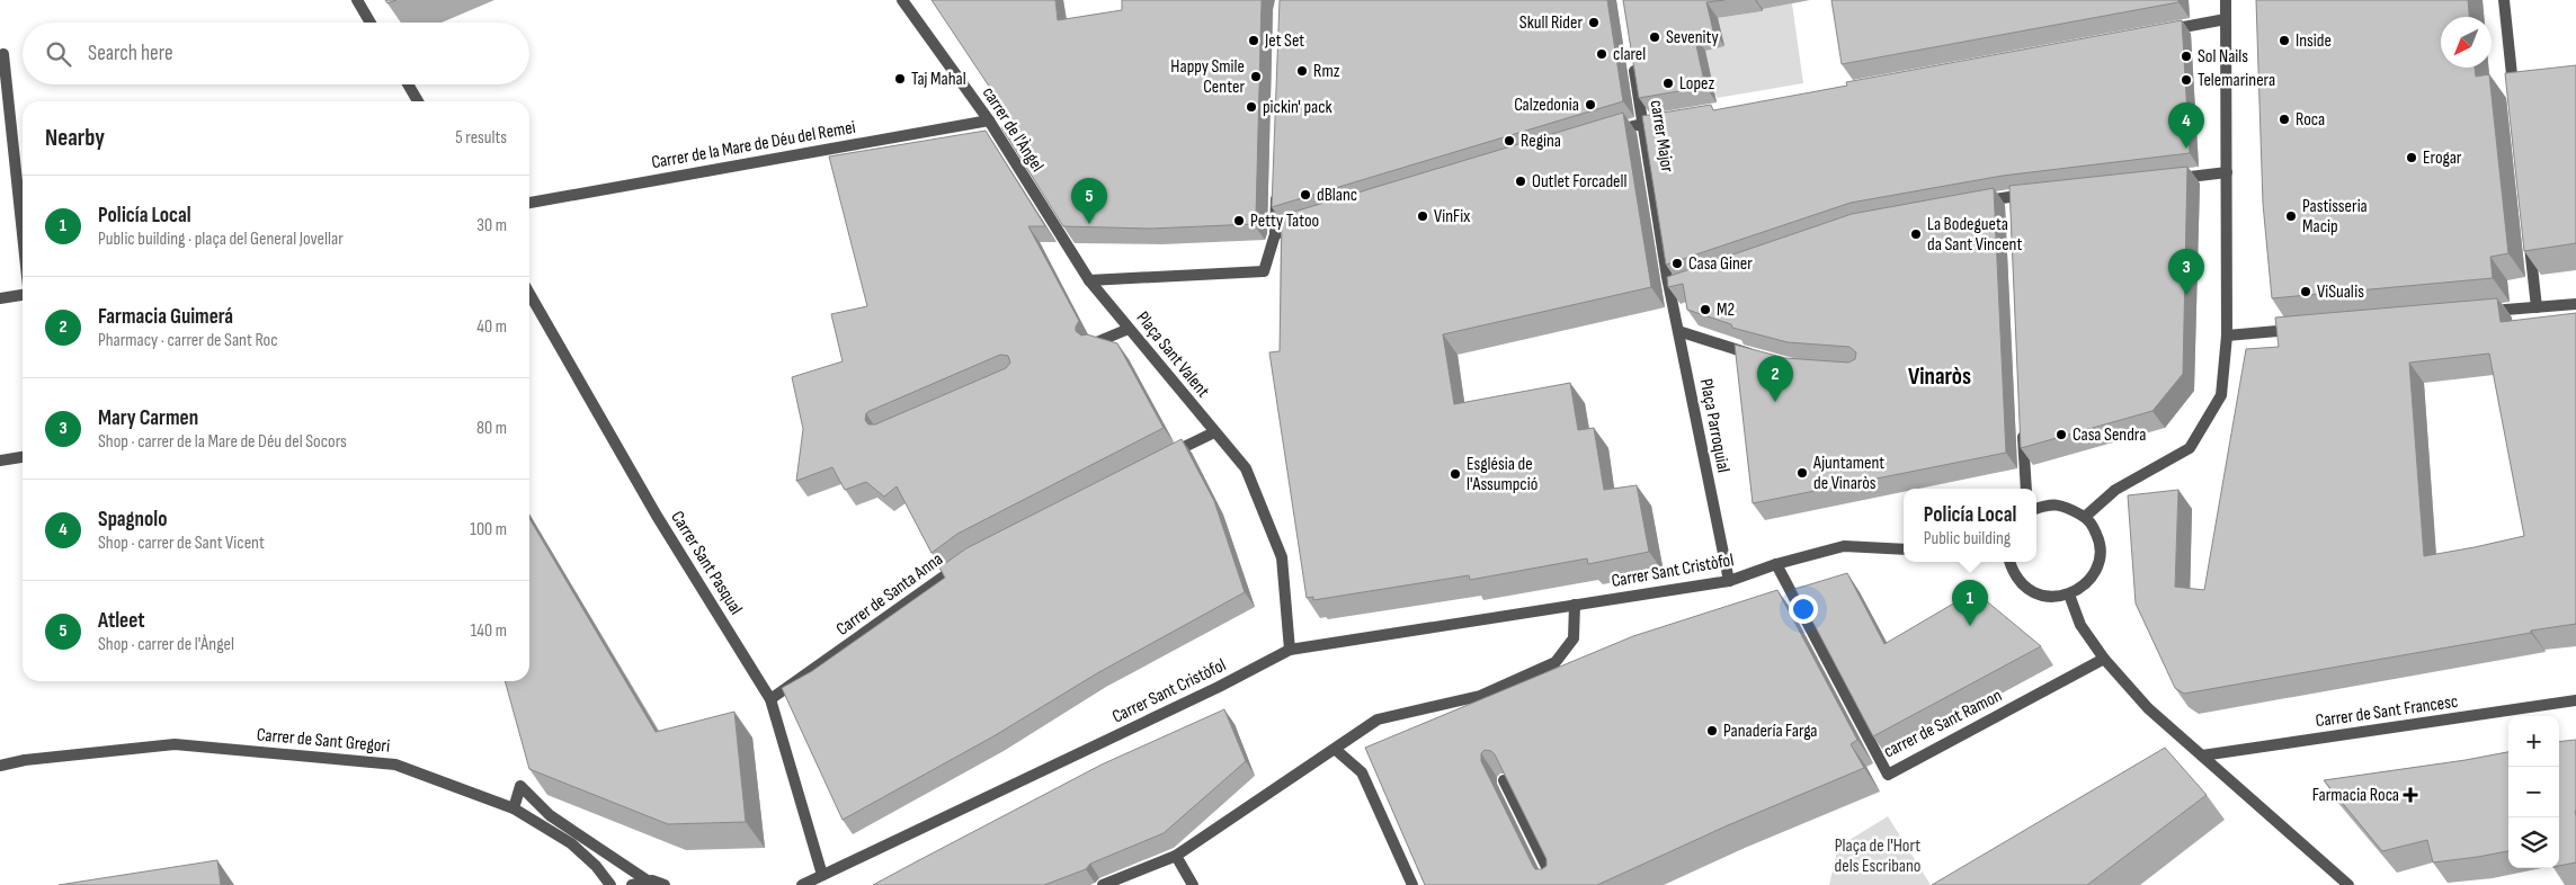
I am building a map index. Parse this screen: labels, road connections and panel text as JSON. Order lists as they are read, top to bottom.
{
  "streets": {
    "street": [
      "carrer de l'Àngel",
      "carrer Major",
      "Carrer de la Mare de Déu del Remei",
      "Plaça Sant Valent",
      "Plaça Parroquial",
      "Carrer Sant Pasqual",
      "Carrer Sant Cristòfol",
      "Carrer de Santa Anna",
      "Carrer de Sant Francesc",
      "carrer de Sant Ramon",
      "Carrer de Sant Gregori"
    ]
  },
  "crossings": [
    ["carrer de l'Àngel", "Carrer de la Mare de Déu del Remei"],
    ["carrer de l'Àngel", "Plaça Sant Valent"],
    ["carrer Major", "Plaça Parroquial"],
    ["Plaça Sant Valent", "Carrer Sant Cristòfol"],
    ["Plaça Parroquial", "Carrer Sant Cristòfol"],
    ["Carrer Sant Pasqual", "Carrer Sant Cristòfol"],
    ["Carrer Sant Pasqual", "Carrer de Santa Anna"],
    ["Carrer Sant Cristòfol", "carrer de Sant Ramon"]
  ],
  "districts": ["Vinaròs"],
  "parks": ["Plaça de l'Hort dels Escribano"],
  "places": {
    "other": [
      "Skull Rider",
      "Sevenity",
      "Jet Set",
      "Inside",
      "clarel",
      "Sol Nails",
      "Rmz",
      "Happy Smile Center",
      "Taj Mahal",
      "Telemarinera",
      "Lopez",
      "Calzedonia",
      "pickin' pack",
      "Roca",
      "Regina",
      "Erogar",
      "Outlet Forcadell",
      "dBlanc",
      "VinFix",
      "Pastisseria Macip",
      "Petty Tatoo",
      "La Bodegueta da Sant Vincent",
      "Casa Giner",
      "ViSualis",
      "M2",
      "Casa Sendra",
      "Ajuntament de Vinaròs",
      "Església de l'Assumpció",
      "Panadería Farga"
    ],
    "health": ["Farmacia Roca"]
  },
  "north": "bottom left",
  "page": {
    "search": "Search here",
    "heading": ["Nearby", "5 results"],
    "pins": [
      "4",
      "5",
      "3",
      "2",
      "1"
    ],
    "list": [
      {
        "mark": "1",
        "name": "Policía Local",
        "note": "Public building · plaça del General Jovellar",
        "value": "30 m"
      },
      {
        "mark": "2",
        "name": "Farmacia Guimerá",
        "note": "Pharmacy · carrer de Sant Roc",
        "value": "40 m"
      },
      {
        "mark": "3",
        "name": "Mary Carmen",
        "note": "Shop · carrer de la Mare de Déu del Socors",
        "value": "80 m"
      },
      {
        "mark": "4",
        "name": "Spagnolo",
        "note": "Shop · carrer de Sant Vicent",
        "value": "100 m"
      },
      {
        "mark": "5",
        "name": "Atleet",
        "note": "Shop · carrer de l'Àngel",
        "value": "140 m"
      }
    ],
    "popup": ["Policía Local", "Public building"],
    "map_buttons": ["+", "−"]
  }
}
